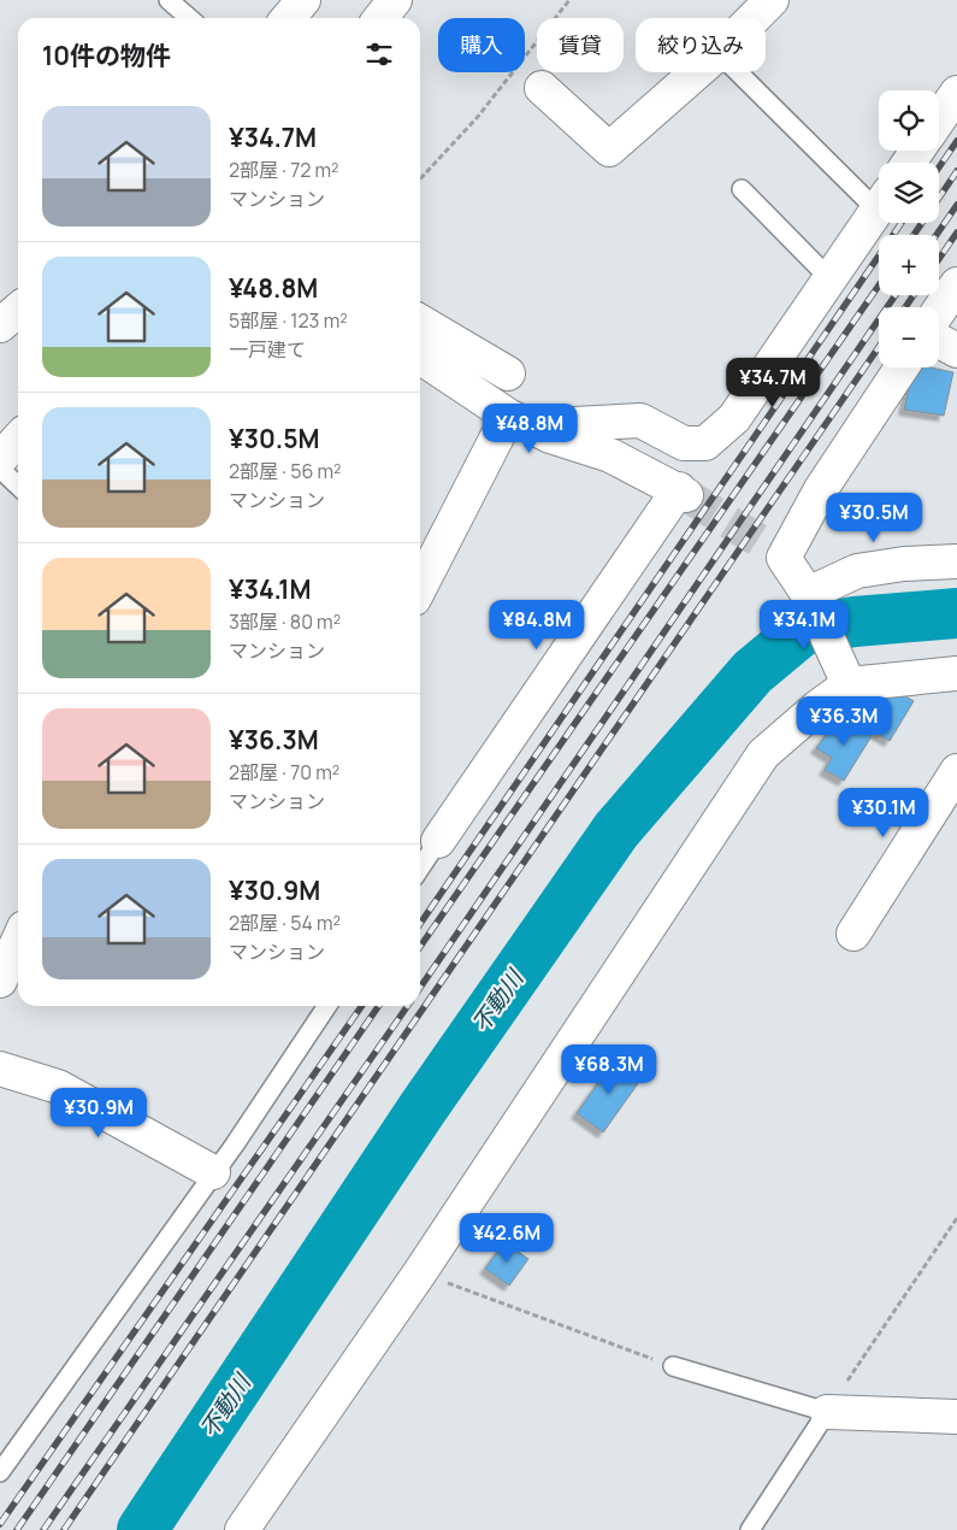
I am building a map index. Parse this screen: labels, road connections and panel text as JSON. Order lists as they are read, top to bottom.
{
  "water": ["不動川"],
  "page": {
    "chip": ["購入", "賃貸", "絞り込み"],
    "heading": "10件の物件",
    "map_buttons": ["+", "−"],
    "list": [
      {
        "name": "¥34.7M",
        "note": "2部屋 · 72 m² · マンション"
      },
      {
        "name": "¥48.8M",
        "note": "5部屋 · 123 m² · 一戸建て"
      },
      {
        "name": "¥30.5M",
        "note": "2部屋 · 56 m² · マンション"
      },
      {
        "name": "¥34.1M",
        "note": "3部屋 · 80 m² · マンション"
      },
      {
        "name": "¥36.3M",
        "note": "2部屋 · 70 m² · マンション"
      },
      {
        "name": "¥30.9M",
        "note": "2部屋 · 54 m² · マンション"
      }
    ],
    "price": [
      "¥34.7M",
      "¥48.8M",
      "¥30.5M",
      "¥84.8M",
      "¥34.1M",
      "¥36.3M",
      "¥30.1M",
      "¥68.3M",
      "¥30.9M",
      "¥42.6M"
    ]
  }
}
